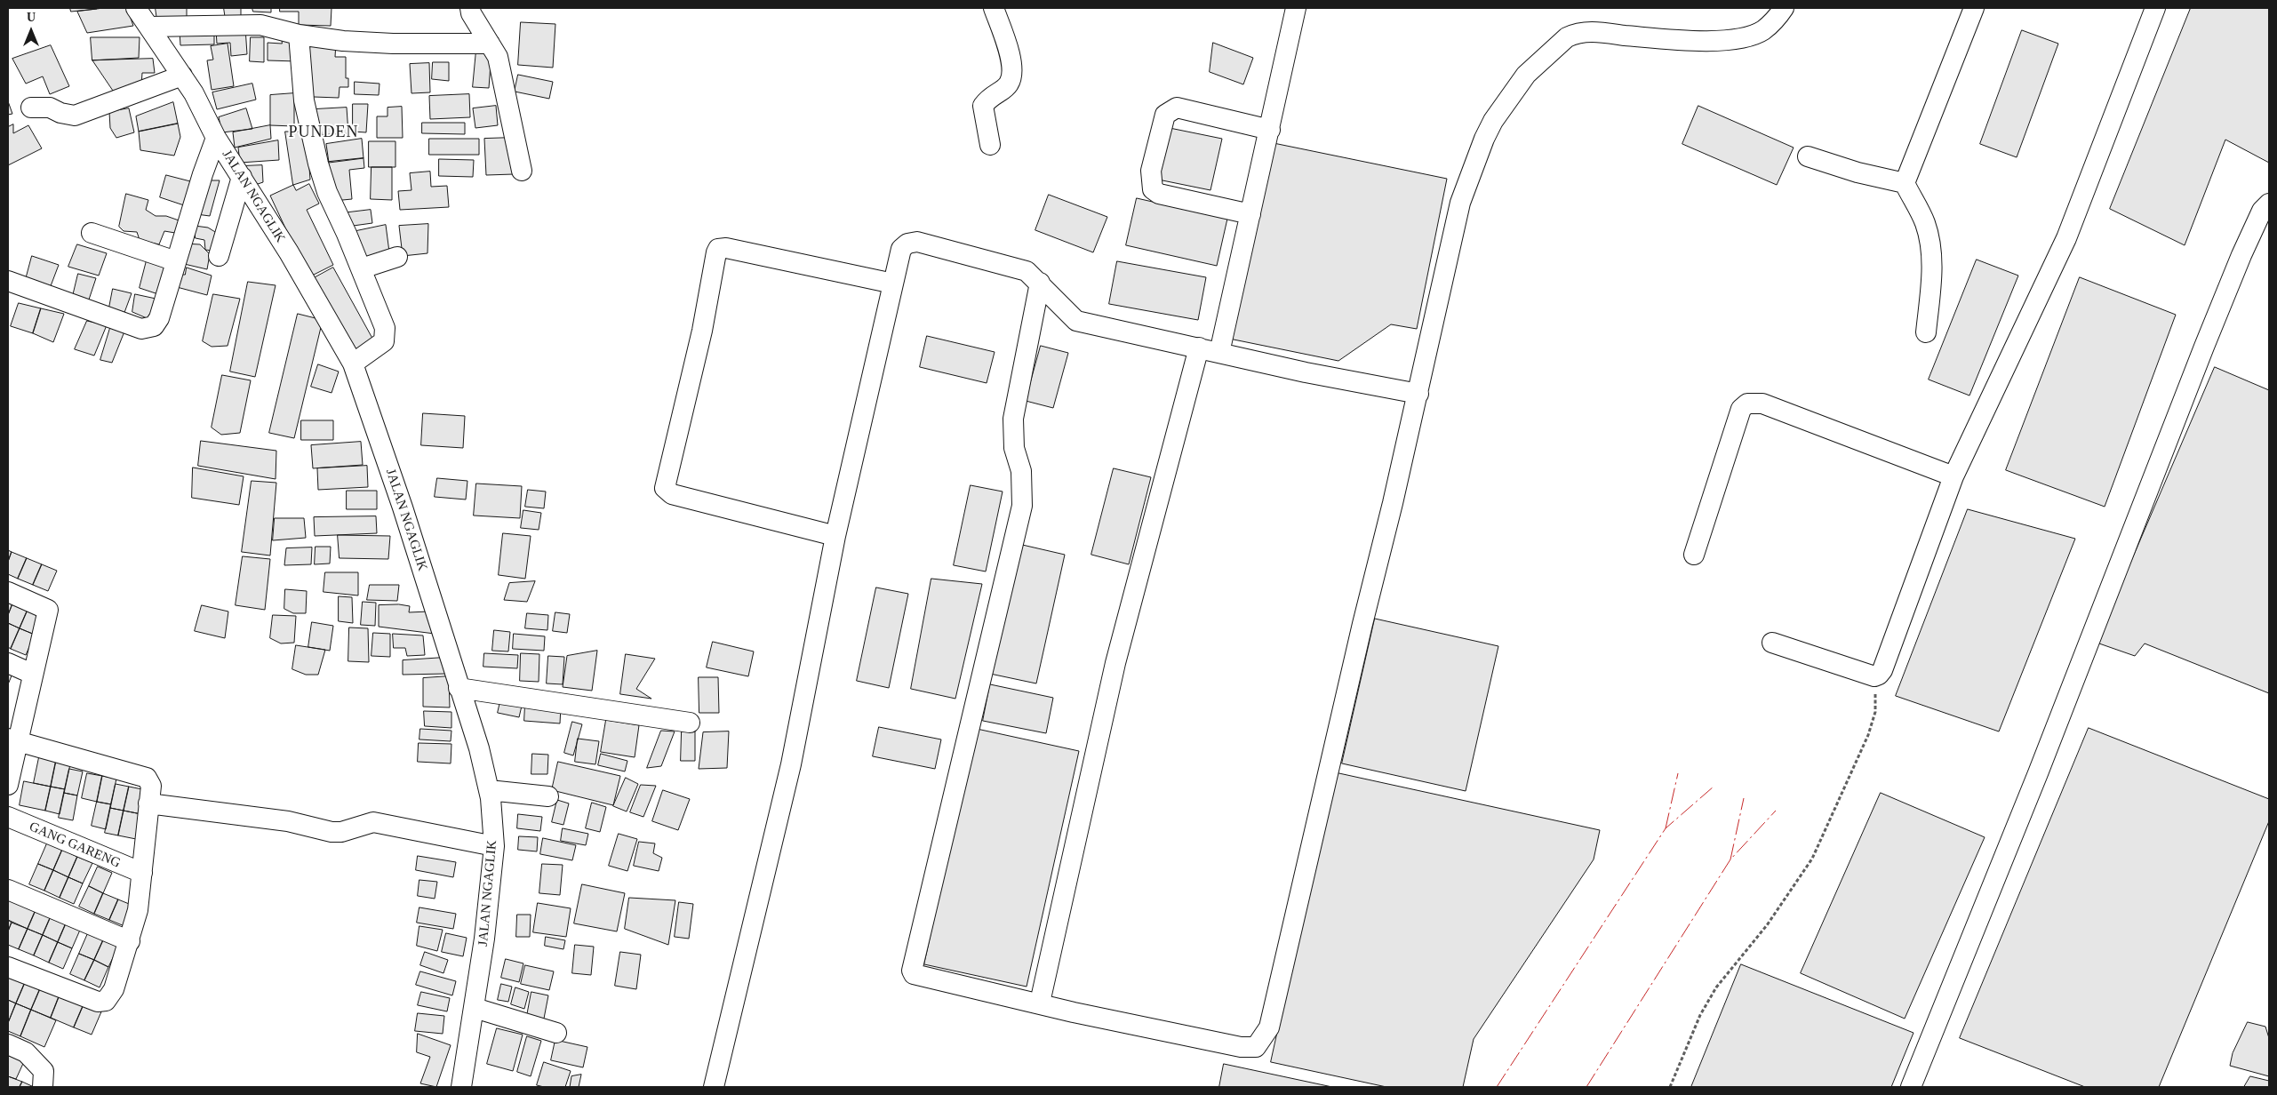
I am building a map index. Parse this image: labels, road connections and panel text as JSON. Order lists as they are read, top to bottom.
{
  "streets": {
    "street": ["JALAN NGAGLIK", "GANG GARENG"]
  },
  "districts": ["PUNDEN"],
  "north": "top"
}
